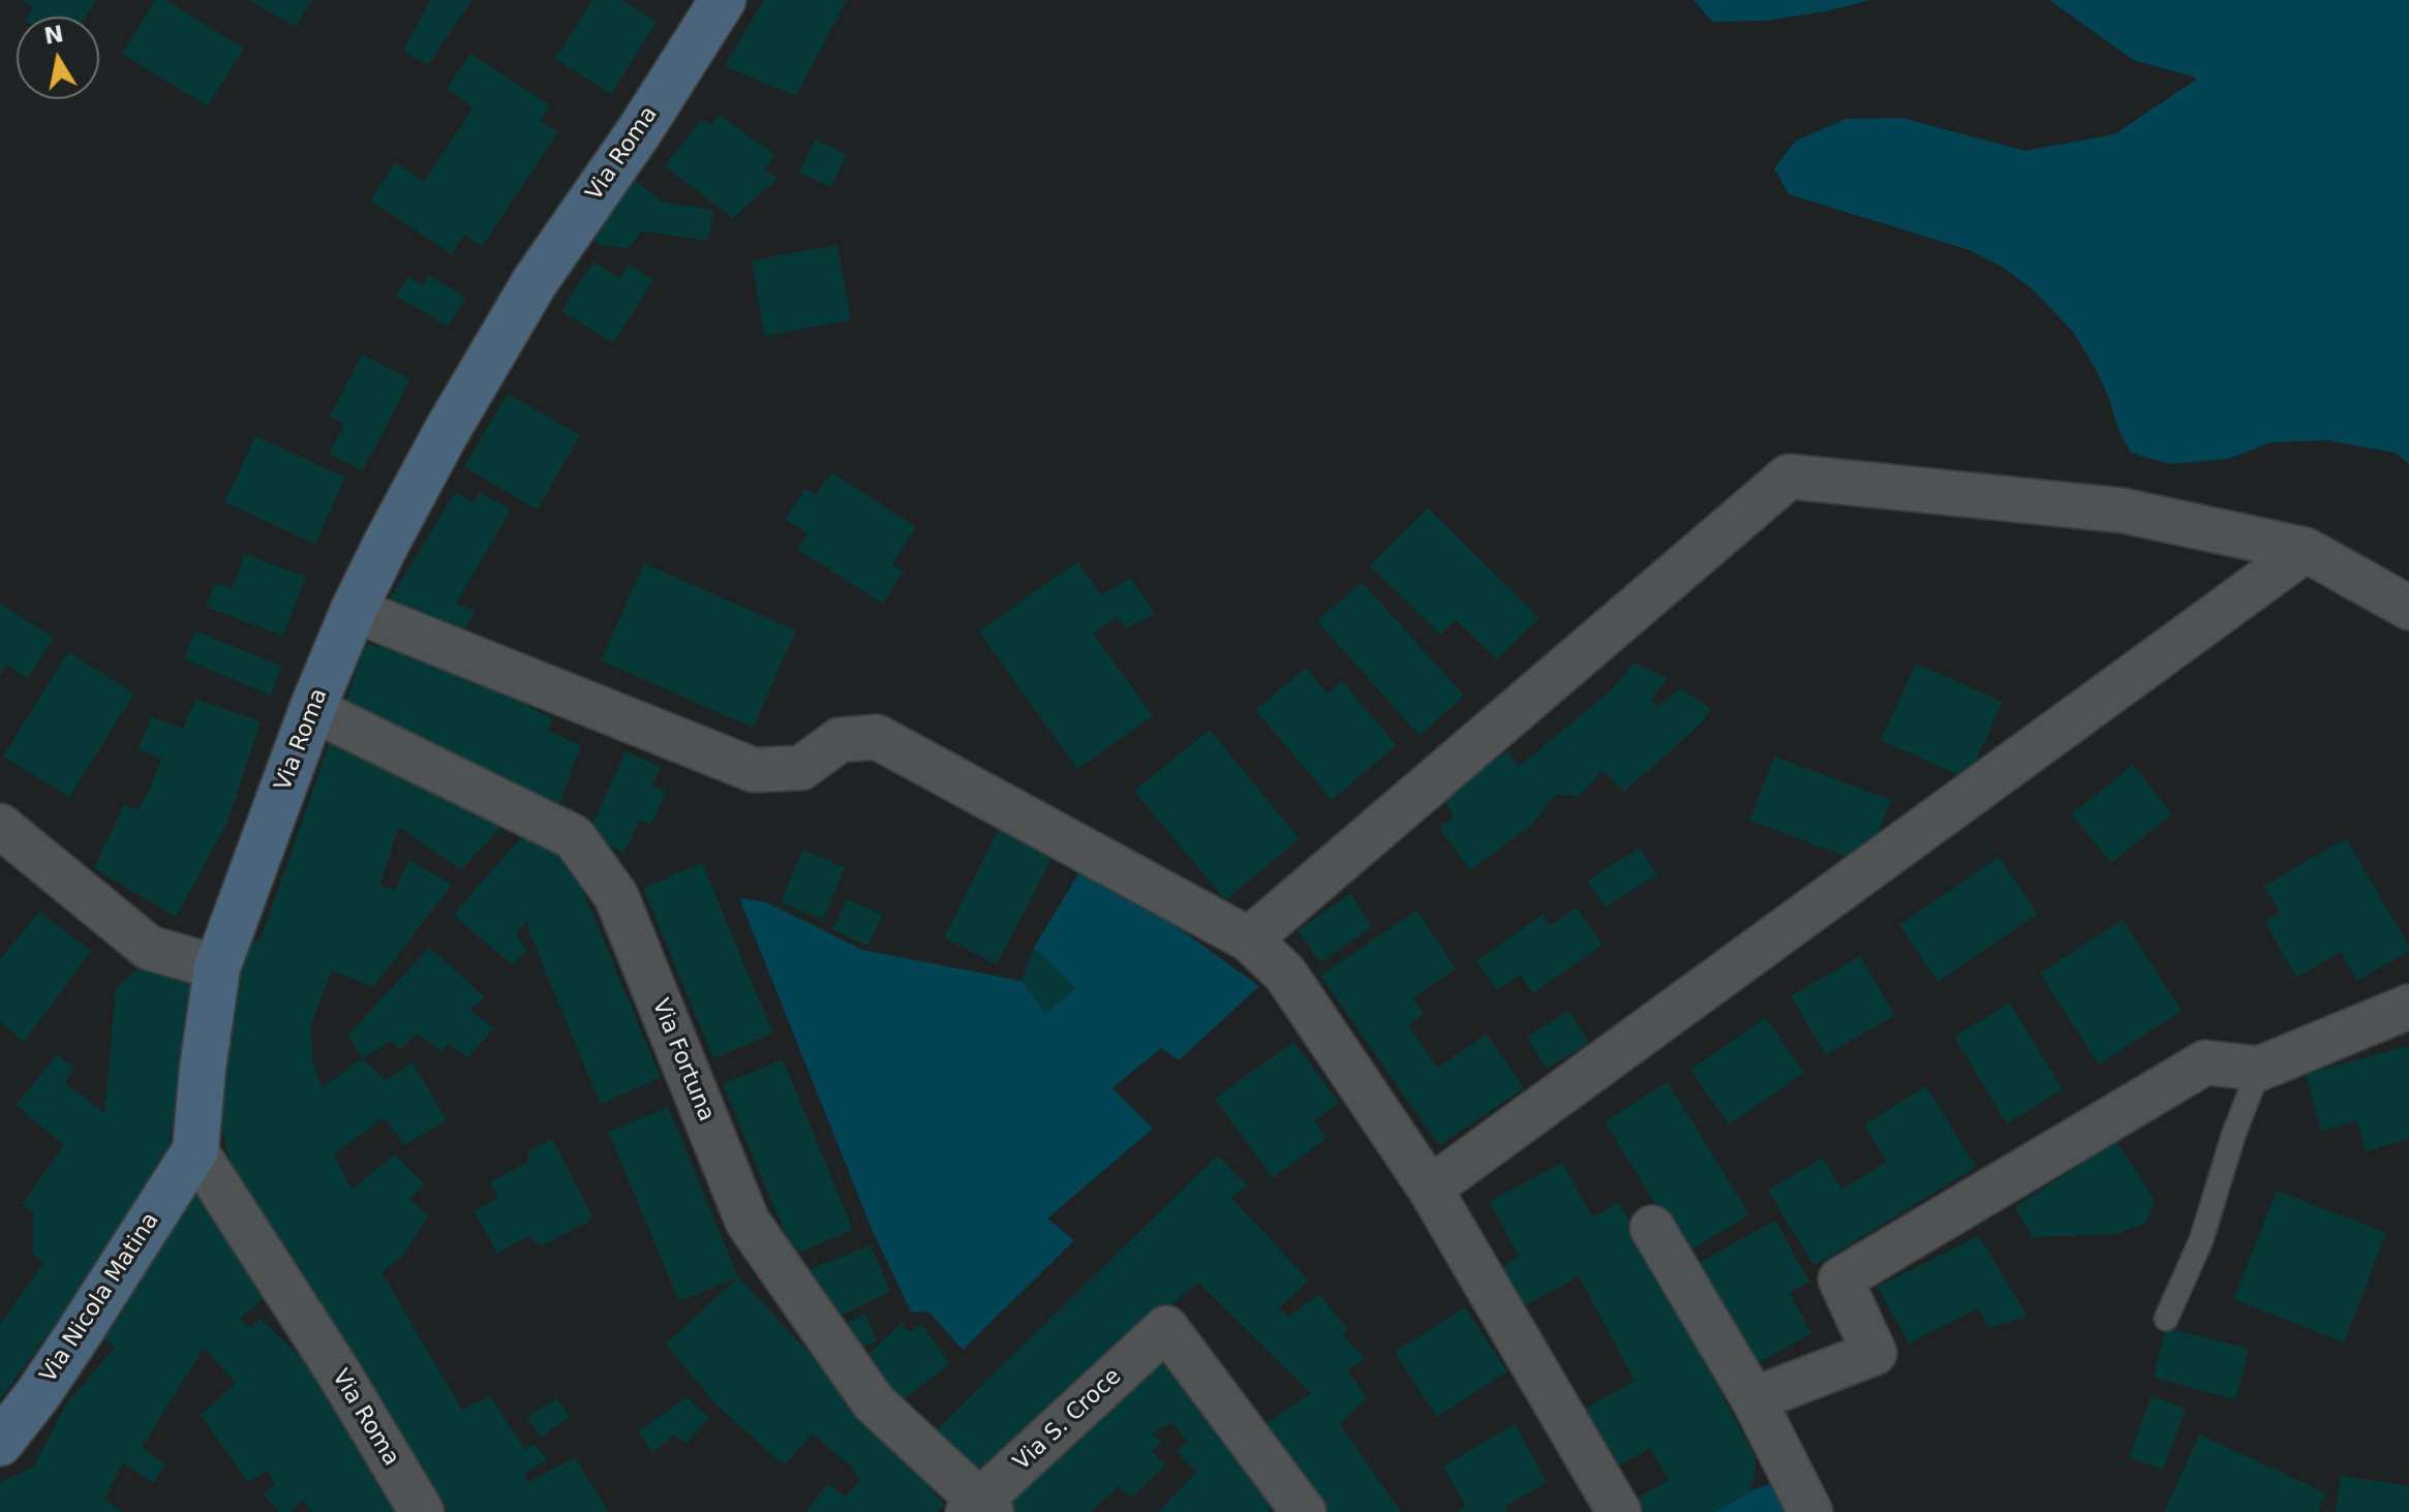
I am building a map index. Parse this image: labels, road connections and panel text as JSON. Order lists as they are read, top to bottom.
{
  "streets": {
    "street": [
      "Via Roma",
      "Via Fortuna",
      "Via Nicola Matina",
      "Via S. Croce"
    ]
  },
  "crossings": [
    ["Via Roma", "Via Fortuna"],
    ["Via Roma", "Via Nicola Matina"],
    ["Via Fortuna", "Via S. Croce"]
  ],
  "north": "top"
}
